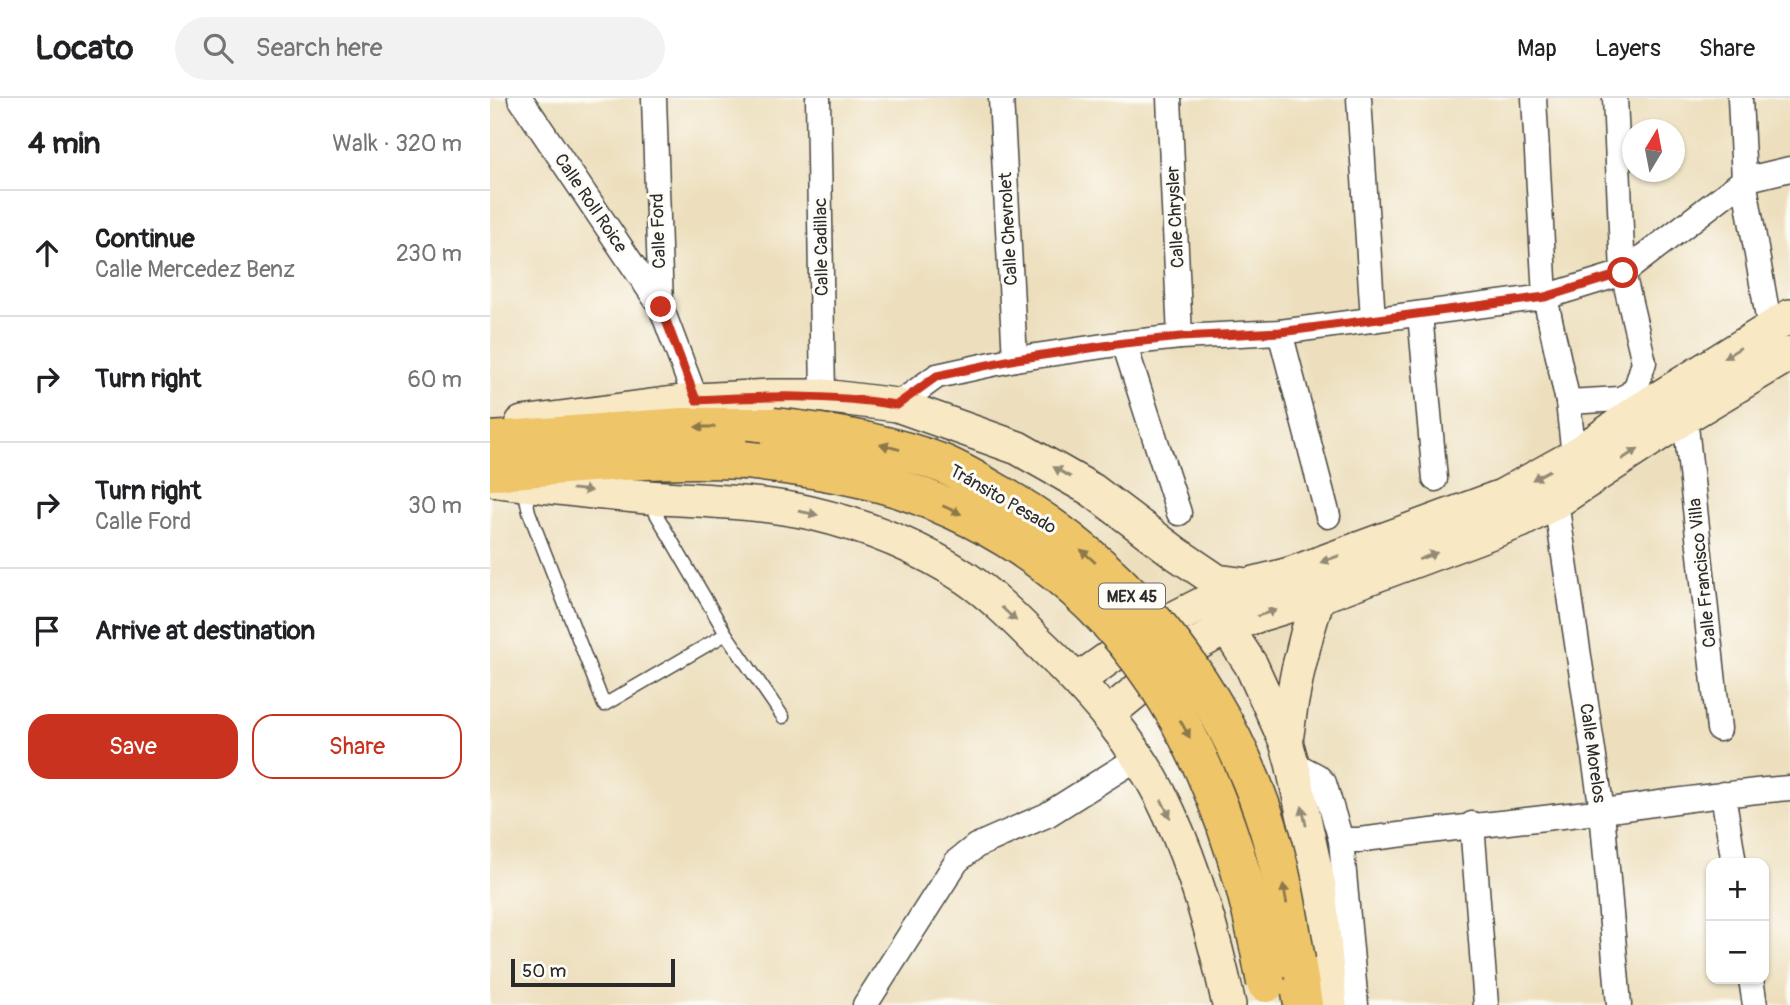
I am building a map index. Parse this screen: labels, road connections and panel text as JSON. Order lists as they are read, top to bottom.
{
  "streets": {
    "main road": ["Tránsito Pesado", "MEX 45"],
    "street": [
      "Calle Roll Roice",
      "Calle Chrysler",
      "Calle Chevrolet",
      "Calle Ford",
      "Calle Cadillac",
      "Calle Francisco Villa",
      "Calle Morelos"
    ]
  },
  "crossings": [
    ["Calle Roll Roice", "Calle Ford"],
    ["Tránsito Pesado", "MEX 45"]
  ],
  "scale_bar": "50 m",
  "north": "top",
  "page": {
    "header": "Locato",
    "search": "Search here",
    "nav": ["Map", "Layers", "Share"],
    "heading": ["4 min", "Walk · 320 m"],
    "list": [
      ["Continue", "Calle Mercedez Benz", "230 m"],
      ["Turn right", "60 m"],
      ["Turn right", "Calle Ford", "30 m"],
      "Arrive at destination"
    ],
    "buttons": ["Save", "Share"],
    "map_buttons": ["+", "−"],
    "scale": "50 m"
  }
}
